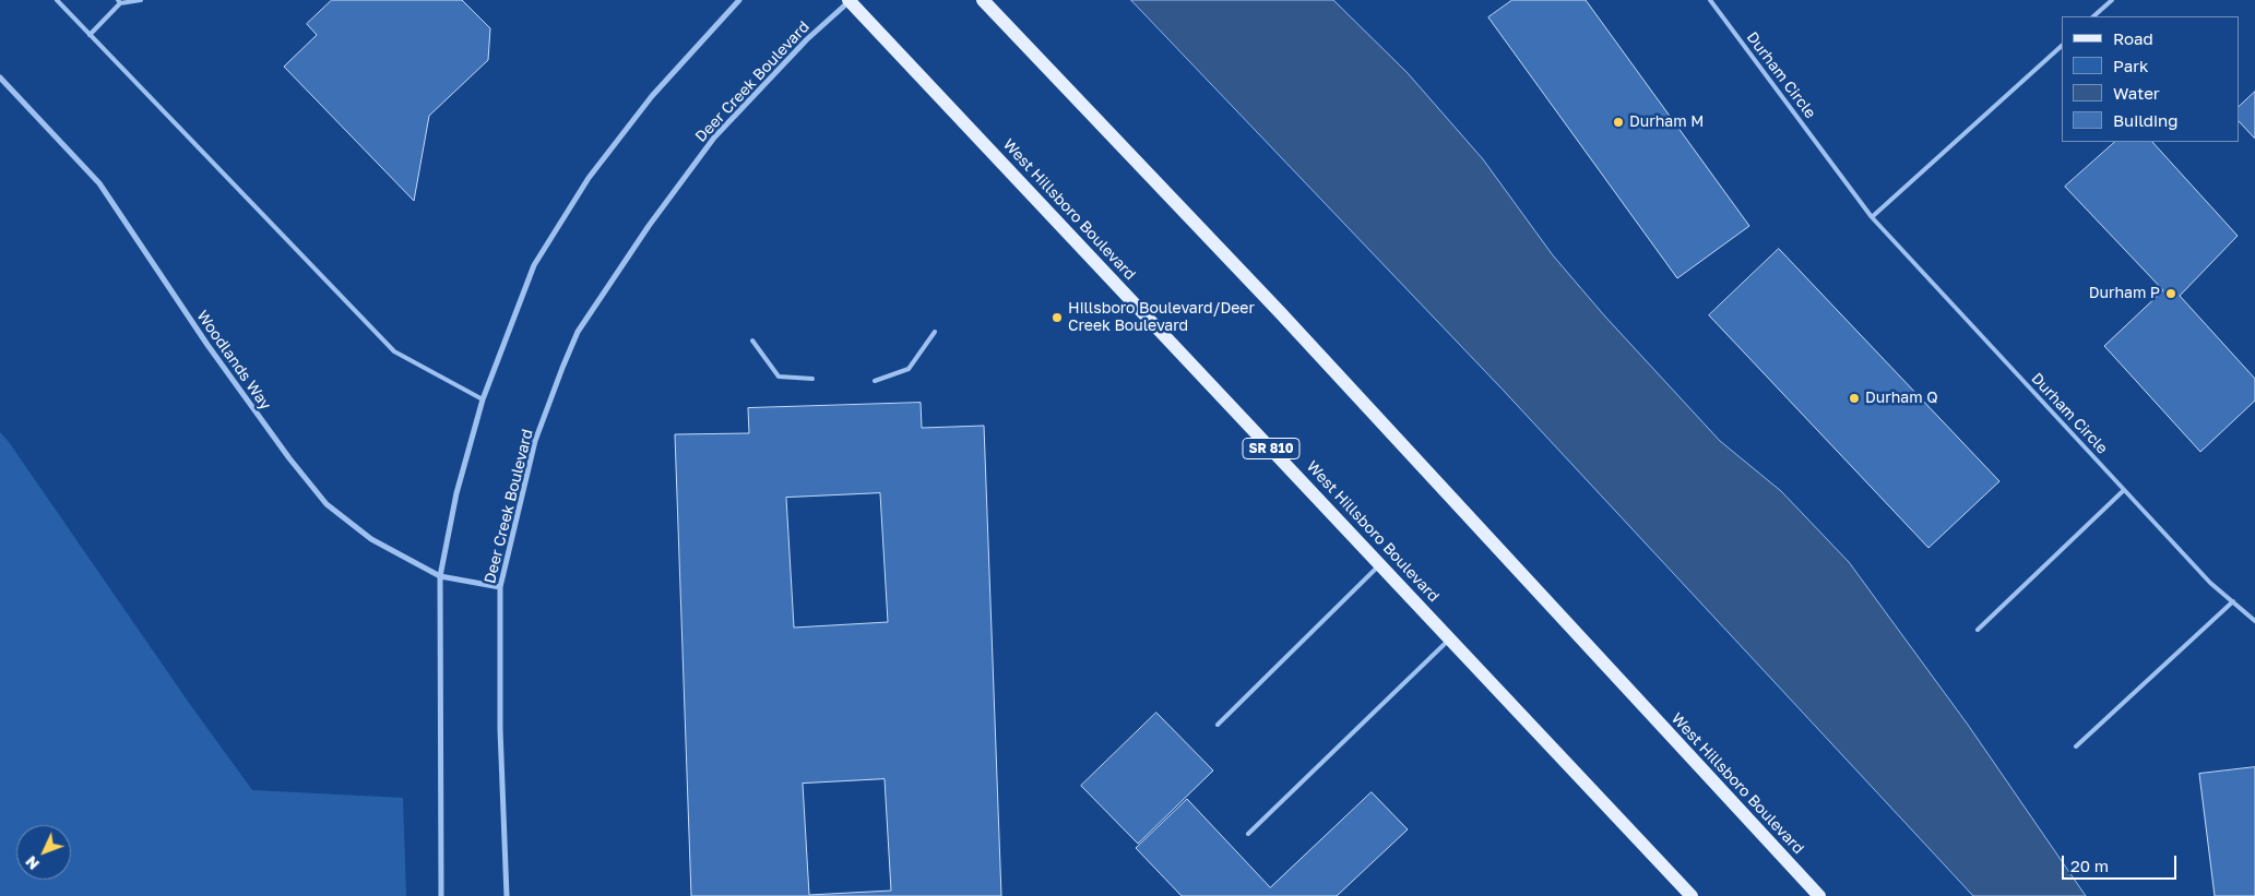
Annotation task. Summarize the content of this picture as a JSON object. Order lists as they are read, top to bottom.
{
  "streets": {
    "main road": ["West Hillsboro Boulevard", "SR 810"],
    "street": ["Deer Creek Boulevard", "Woodlands Way"],
    "lane": ["Durham Circle"]
  },
  "crossings": [
    ["Deer Creek Boulevard", "West Hillsboro Boulevard"],
    ["Deer Creek Boulevard", "Woodlands Way"]
  ],
  "places": [
    "Durham M",
    "Durham P",
    "Hillsboro Boulevard/Deer Creek Boulevard",
    "Durham Q"
  ],
  "legend": [
    "Road",
    "Park",
    "Water",
    "Building"
  ],
  "scale_bar": "20 m",
  "north": "bottom left"
}
